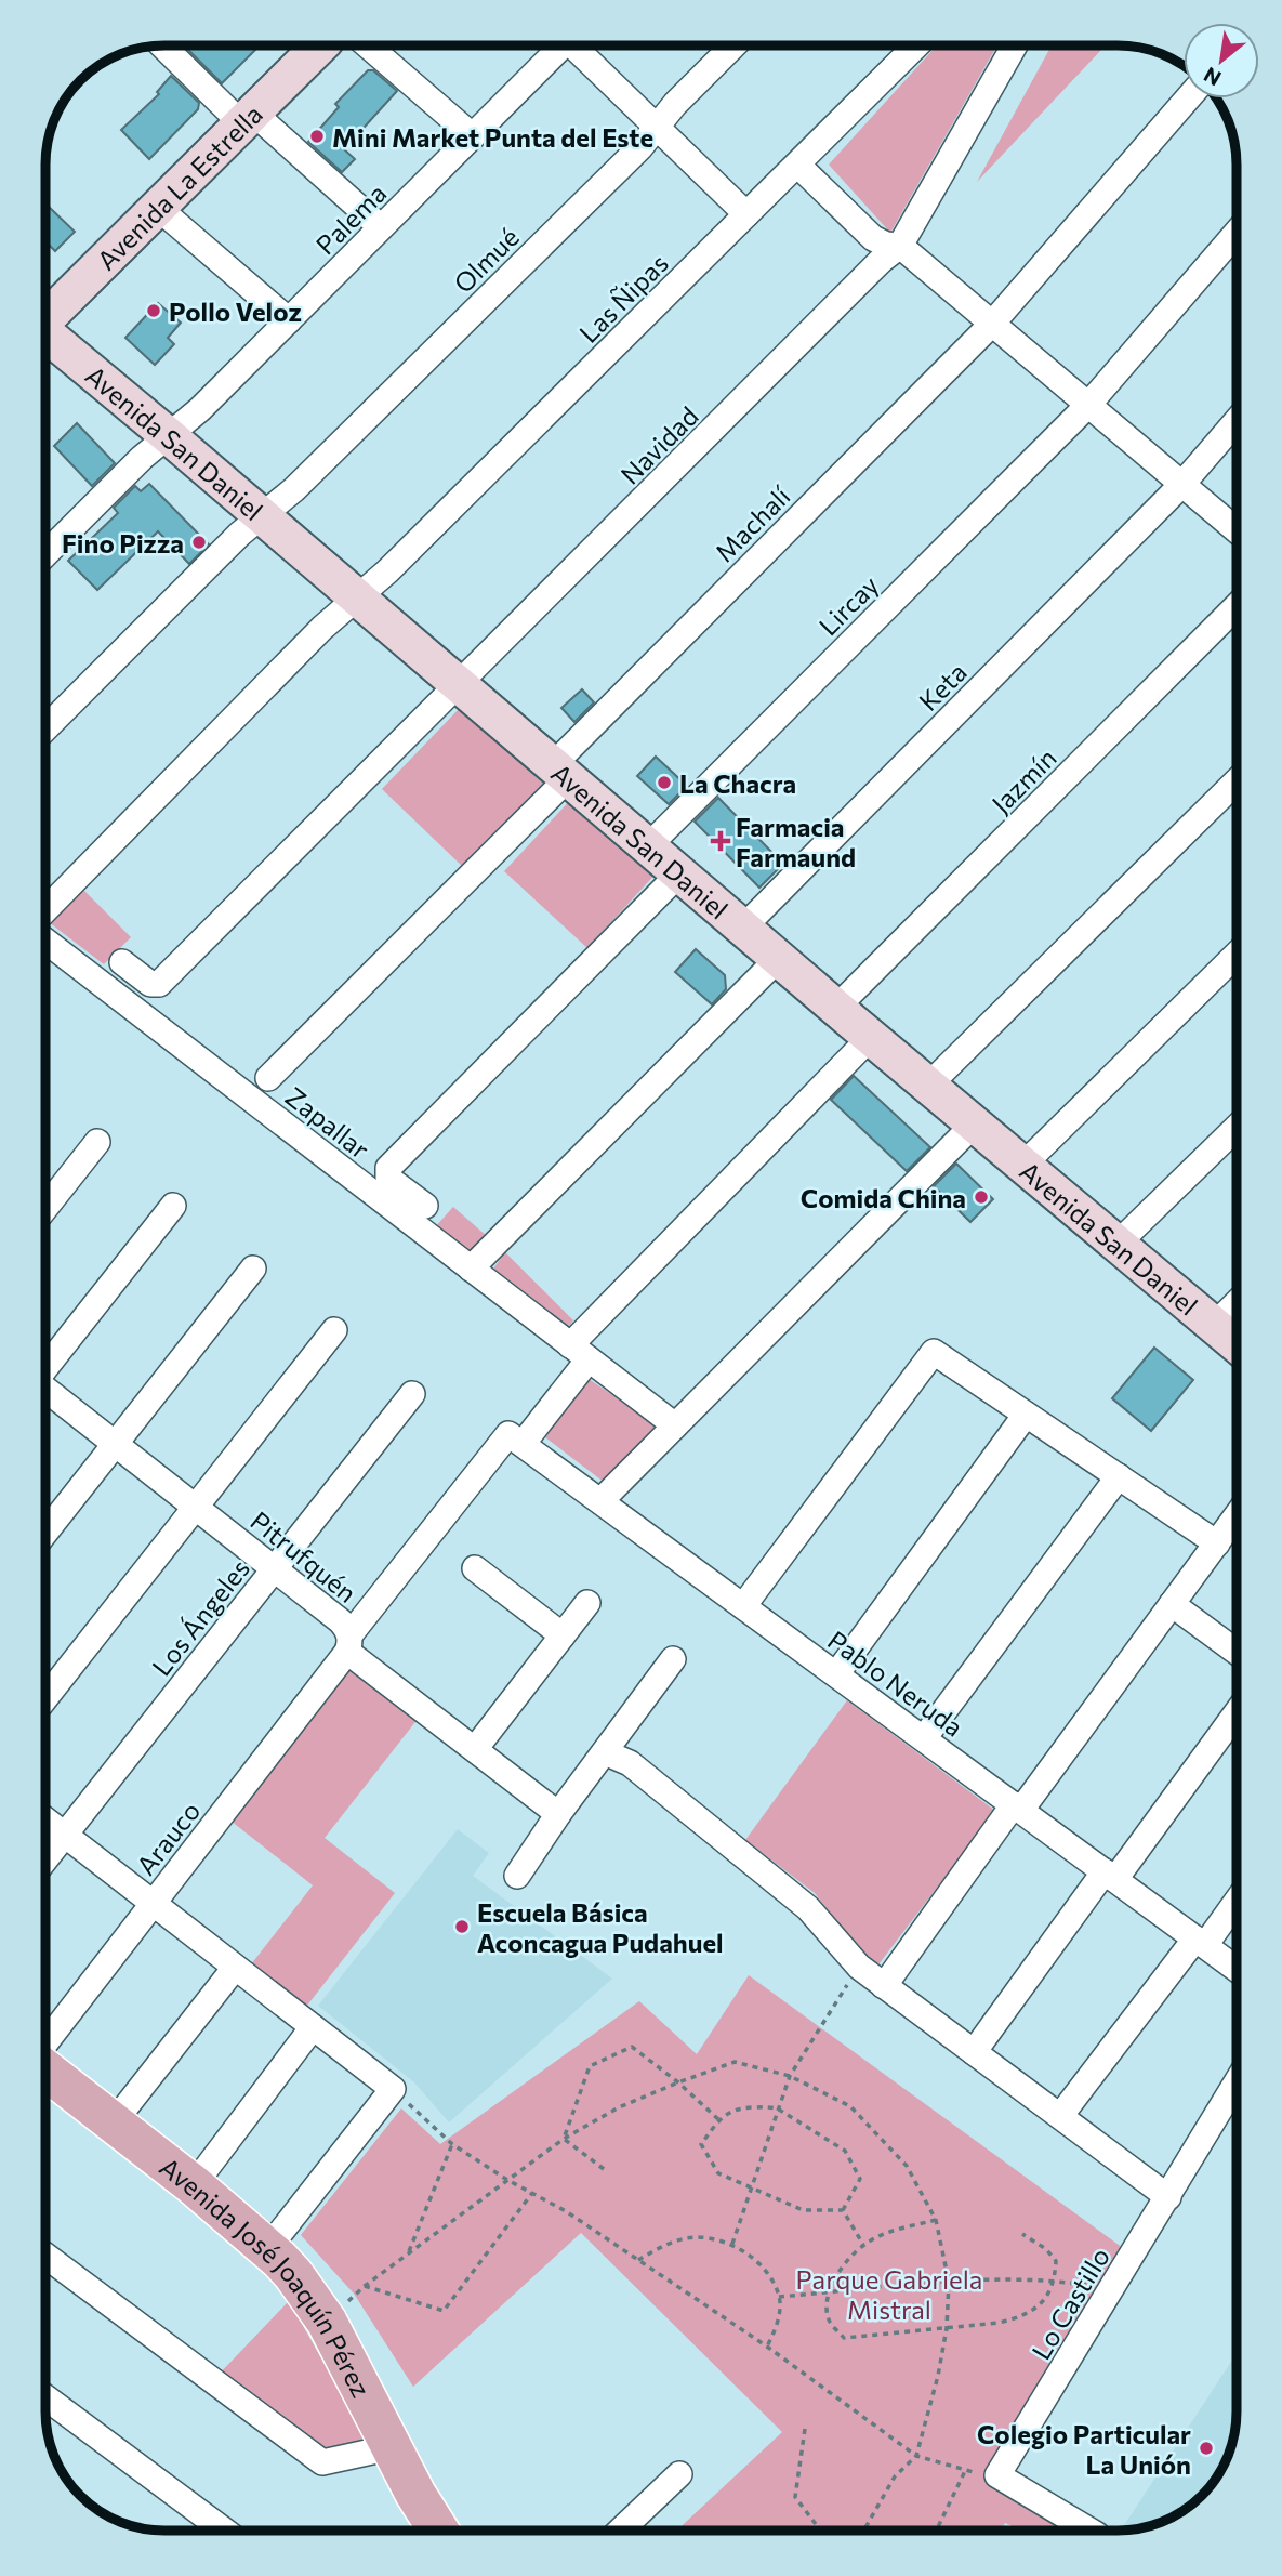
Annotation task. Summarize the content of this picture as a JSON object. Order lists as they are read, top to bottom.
{
  "streets": {
    "main road": ["Avenida José Joaquín Pérez"],
    "street": [
      "Avenida La Estrella",
      "Palema",
      "Olmué",
      "Las Ñipas",
      "Avenida San Daniel",
      "Navidad",
      "Machalí",
      "Lircay",
      "Keta",
      "Jazmín",
      "Zapallar",
      "Pitrufquén",
      "Los Ángeles",
      "Pablo Neruda",
      "Arauco",
      "Lo Castillo"
    ]
  },
  "crossings": [
    ["Palema", "Avenida San Daniel"],
    ["Olmué", "Avenida San Daniel"],
    ["Las Ñipas", "Avenida San Daniel"],
    ["Avenida San Daniel", "Navidad"],
    ["Avenida San Daniel", "Machalí"],
    ["Avenida San Daniel", "Lircay"],
    ["Avenida San Daniel", "Keta"],
    ["Avenida San Daniel", "Jazmín"],
    ["Pitrufquén", "Los Ángeles"],
    ["Pitrufquén", "Arauco"],
    ["Pablo Neruda", "Arauco"]
  ],
  "parks": ["Parque Gabriela Mistral"],
  "places": {
    "other": [
      "Mini Market Punta del Este",
      "Pollo Veloz",
      "Fino Pizza",
      "La Chacra",
      "Comida China",
      "Escuela Básica Aconcagua Pudahuel",
      "Colegio Particular La Unión"
    ],
    "health": ["Farmacia Farmaund"]
  },
  "north": "bottom left"
}
